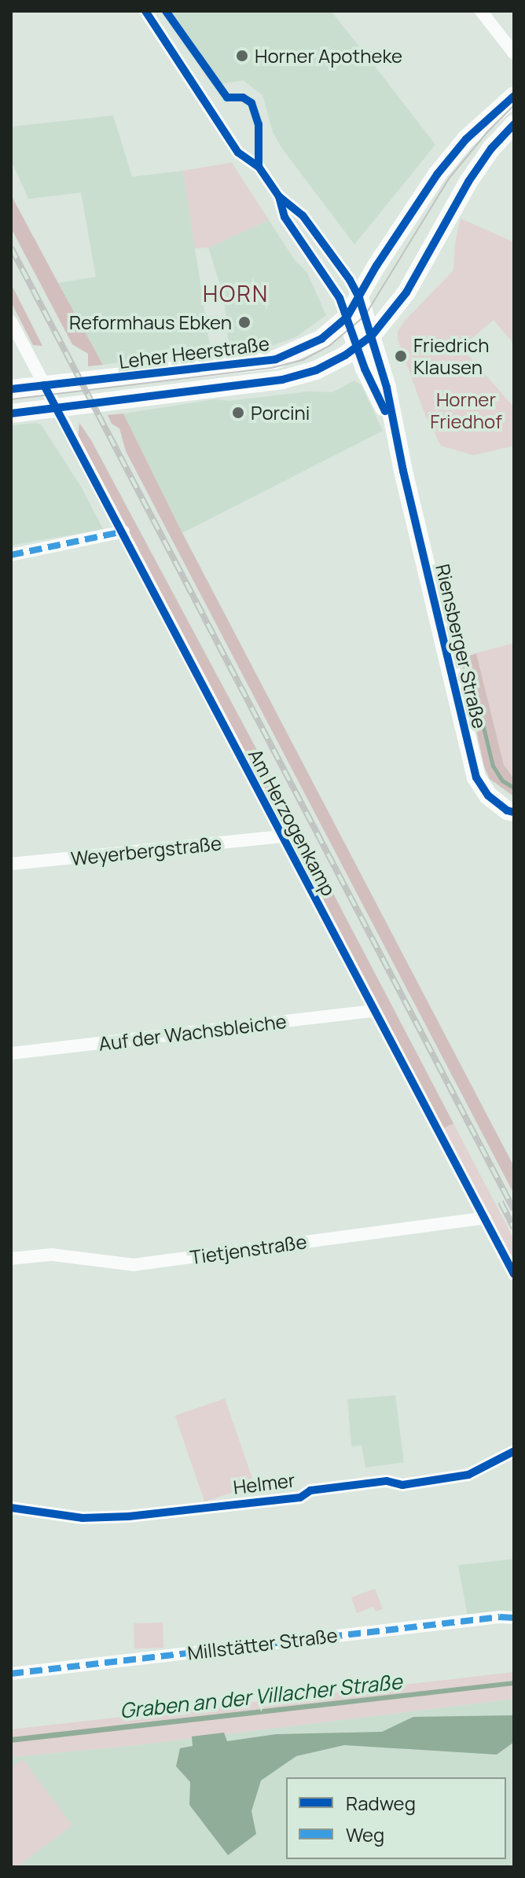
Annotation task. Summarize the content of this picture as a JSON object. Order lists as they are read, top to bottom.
{
  "streets": {
    "main road": ["Leher Heerstraße", "Riensberger Straße"],
    "street": [
      "Am Herzogenkamp",
      "Weyerbergstraße",
      "Auf der Wachsbleiche",
      "Tietjenstraße",
      "Helmer",
      "Millstätter Straße"
    ]
  },
  "crossings": [
    ["Leher Heerstraße", "Riensberger Straße"],
    ["Leher Heerstraße", "Am Herzogenkamp"],
    ["Am Herzogenkamp", "Weyerbergstraße"],
    ["Am Herzogenkamp", "Auf der Wachsbleiche"],
    ["Am Herzogenkamp", "Tietjenstraße"]
  ],
  "districts": ["HORN"],
  "water": ["Graben an der Villacher Straße"],
  "parks": ["Horner Friedhof"],
  "places": [
    "Horner Apotheke",
    "Reformhaus Ebken",
    "Friedrich Klausen",
    "Porcini"
  ],
  "legend": ["Radweg", "Weg"]
}
